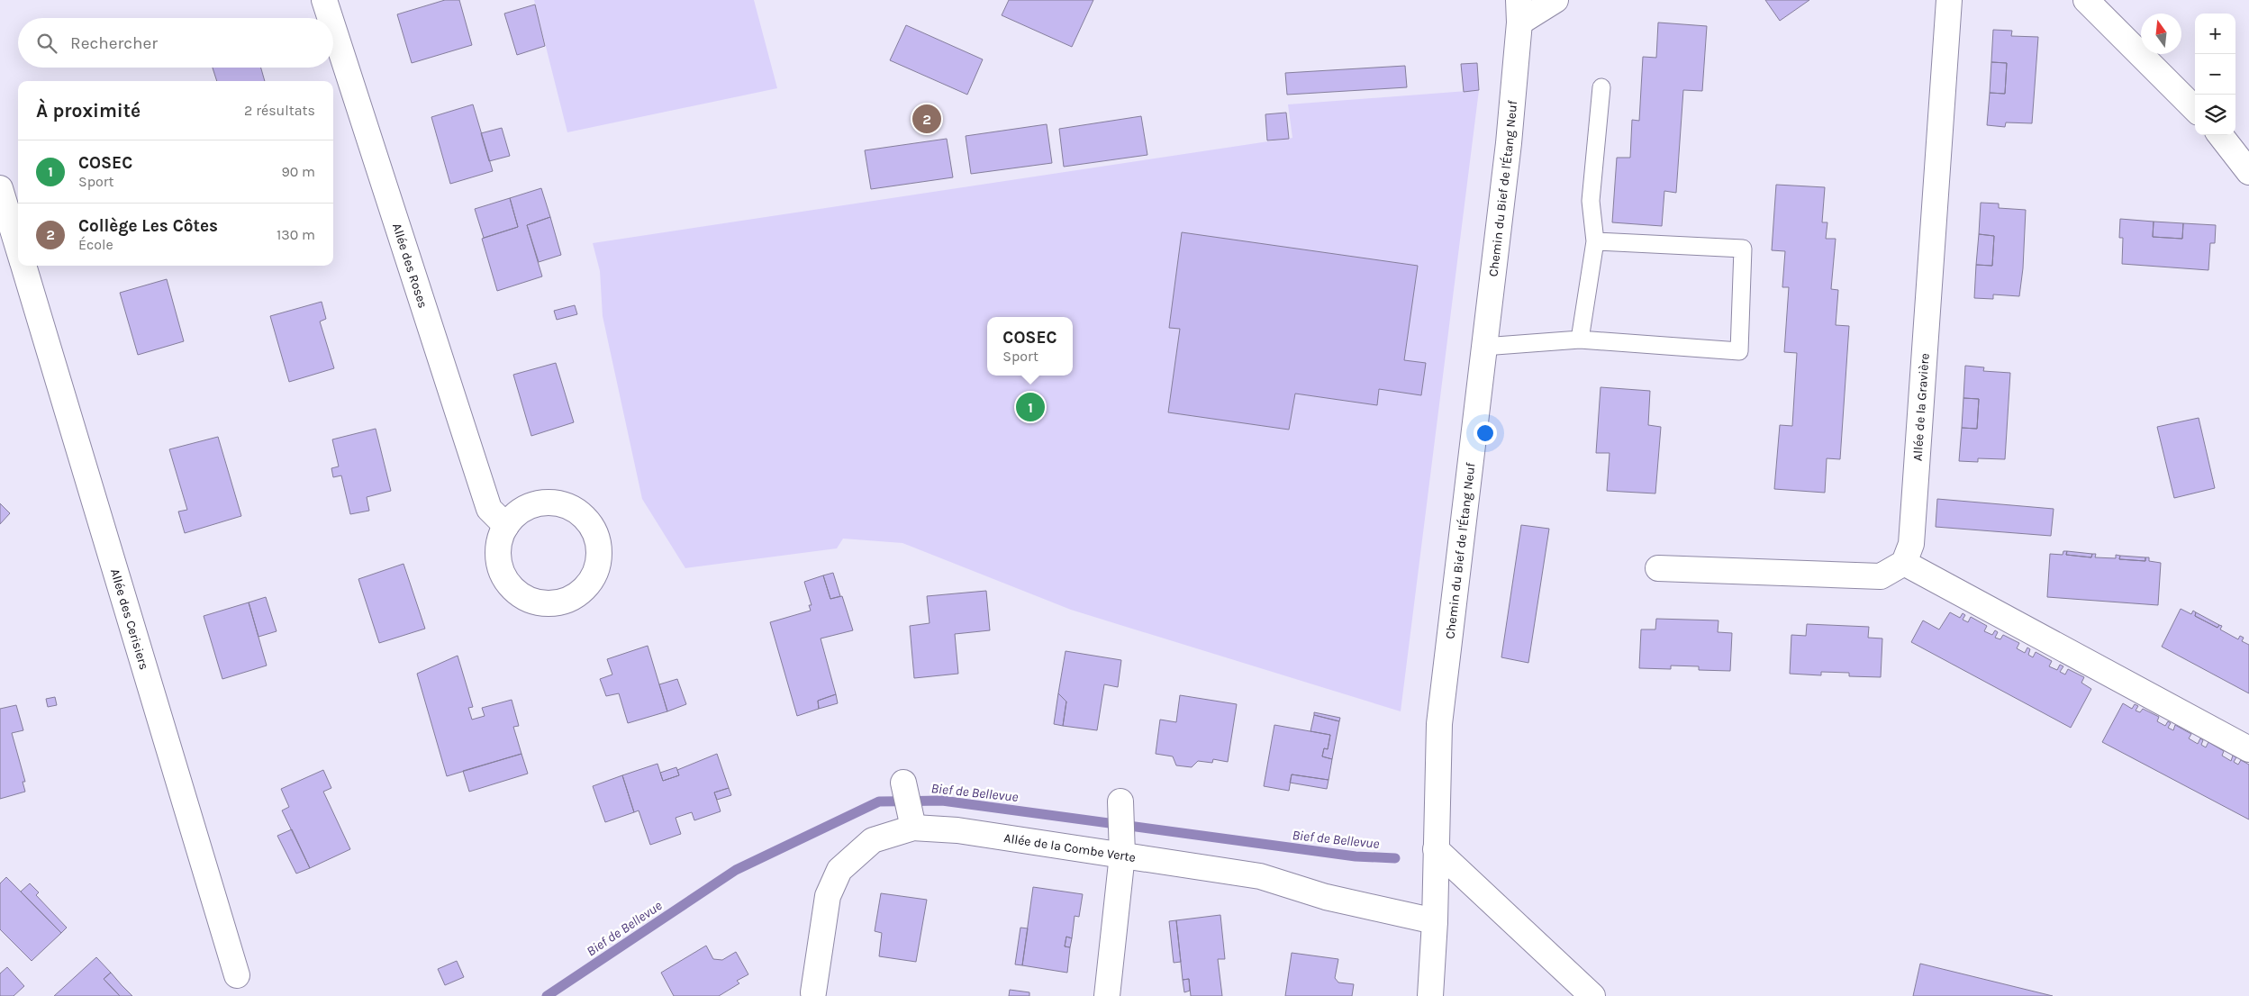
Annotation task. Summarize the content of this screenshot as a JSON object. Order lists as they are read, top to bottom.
{
  "streets": {
    "street": [
      "Chemin du Bief de l'Étang Neuf",
      "Allée des Roses",
      "Allée de la Gravière",
      "Allée des Cerisiers",
      "Allée de la Combe Verte"
    ]
  },
  "crossings": [
    ["Chemin du Bief de l'Étang Neuf", "Allée de la Combe Verte"]
  ],
  "water": ["Bief de Bellevue"],
  "north": "top",
  "page": {
    "map_buttons": ["+", "−"],
    "search": "Rechercher",
    "heading": ["À proximité", "2 résultats"],
    "pins": ["2", "1"],
    "list": [
      {
        "mark": "1",
        "name": "COSEC",
        "note": "Sport",
        "value": "90 m"
      },
      {
        "mark": "2",
        "name": "Collège Les Côtes",
        "note": "École",
        "value": "130 m"
      }
    ],
    "popup": ["COSEC", "Sport"]
  }
}
